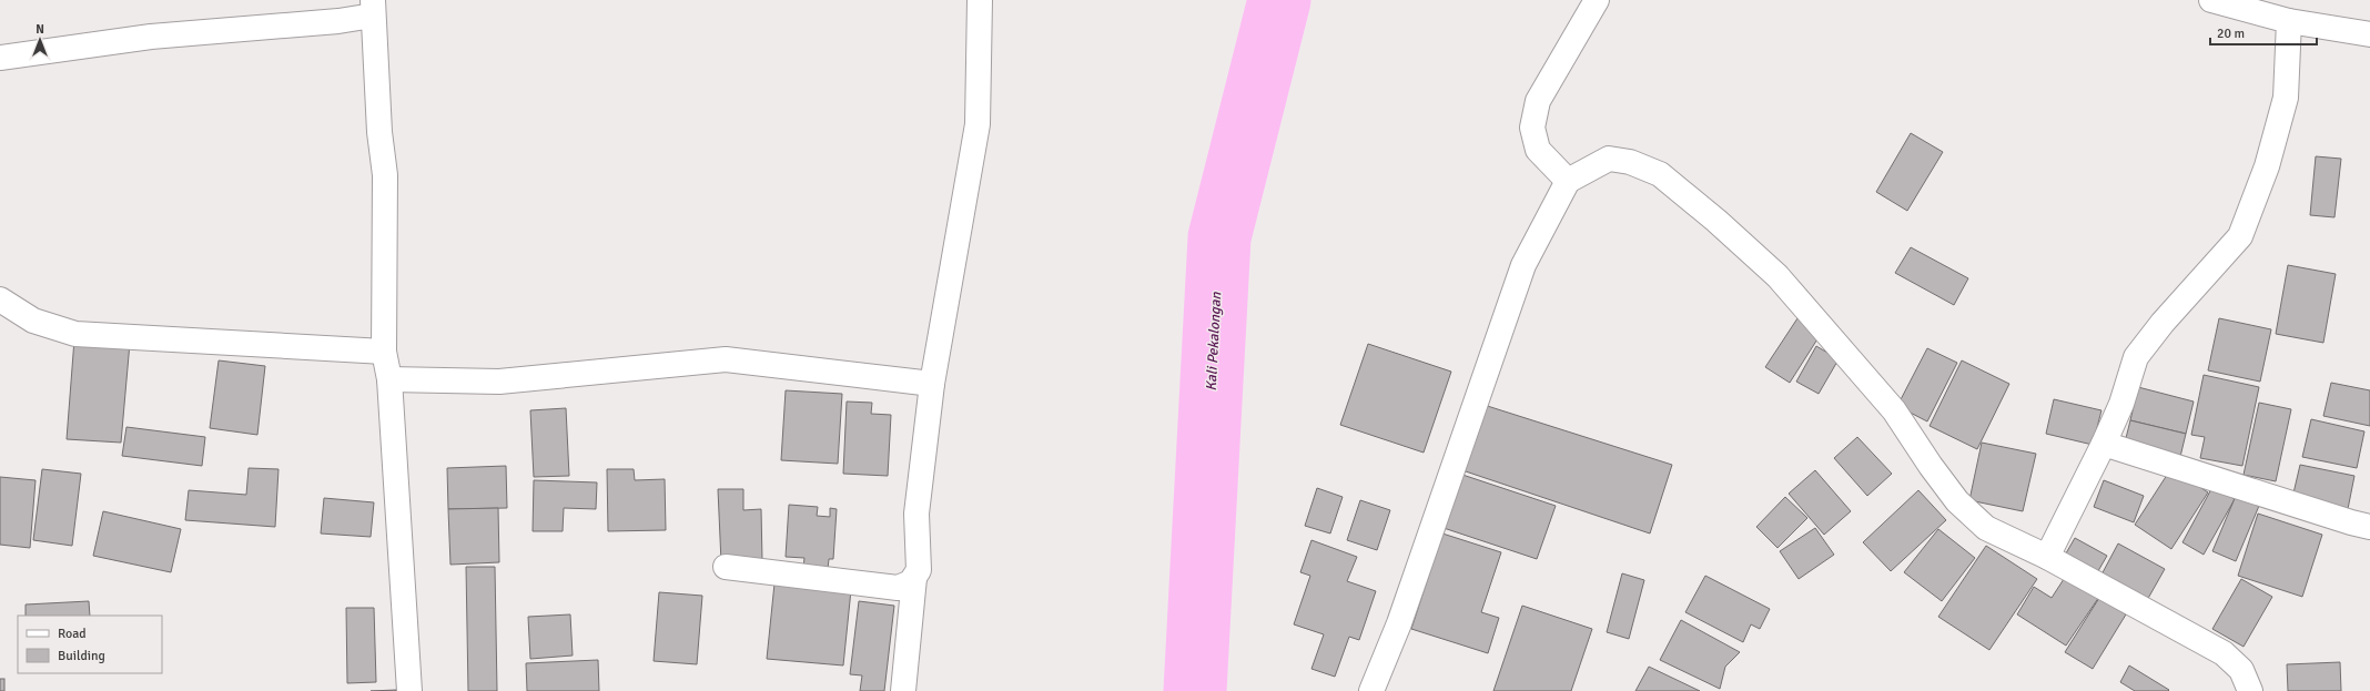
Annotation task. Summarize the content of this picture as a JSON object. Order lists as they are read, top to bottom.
{
  "water": ["Kali Pekalongan"],
  "legend": ["Road", "Building"],
  "scale_bar": "20 m",
  "north": "top"
}
